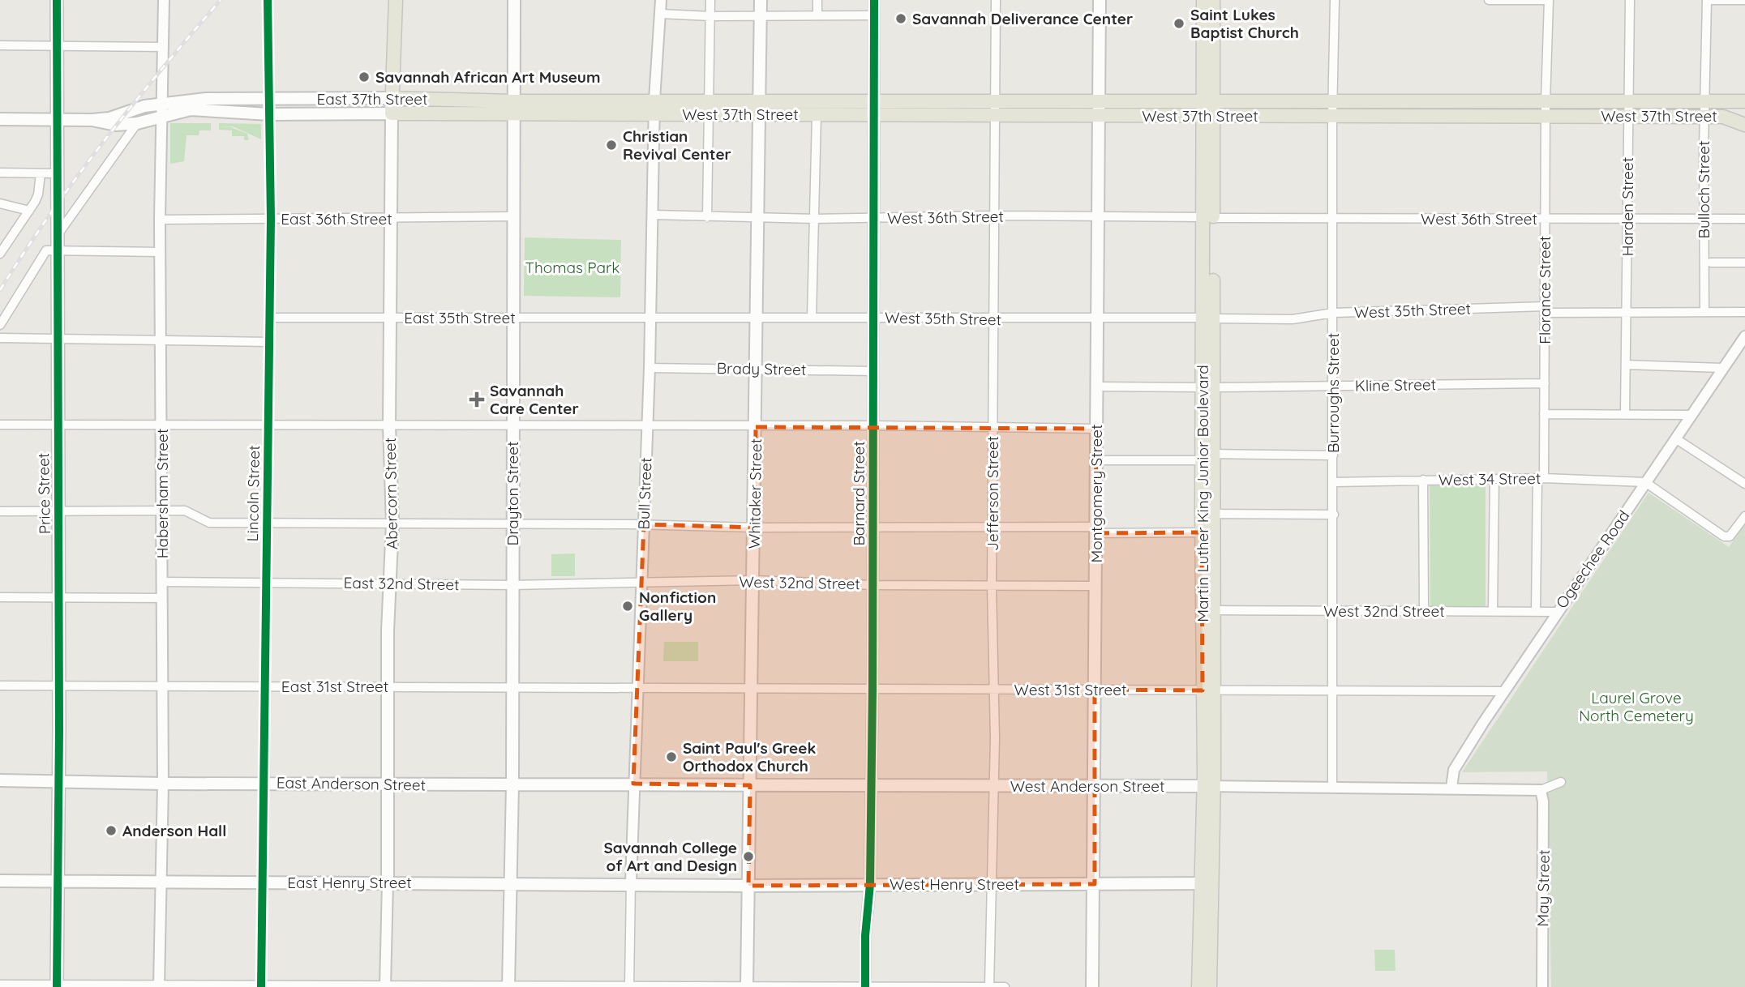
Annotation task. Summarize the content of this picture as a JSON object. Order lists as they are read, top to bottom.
{
  "streets": {
    "main road": [
      "East 37th Street",
      "West 37th Street",
      "Price Street",
      "Abercorn Street",
      "Drayton Street",
      "Whitaker Street",
      "Montgomery Street",
      "Martin Luther King Junior Boulevard",
      "East Anderson Street",
      "West Anderson Street",
      "East Henry Street",
      "West Henry Street"
    ],
    "street": [
      "Bulloch Street",
      "Harden Street",
      "West 36th Street",
      "East 36th Street",
      "Florance Street",
      "West 35th Street",
      "East 35th Street",
      "Brady Street",
      "Kline Street",
      "Burroughs Street",
      "West 34 Street",
      "Habersham Street",
      "Lincoln Street",
      "Bull Street",
      "Barnard Street",
      "Jefferson Street",
      "Ogeechee Road",
      "West 32nd Street",
      "East 32nd Street",
      "East 31st Street",
      "West 31st Street",
      "May Street"
    ]
  },
  "crossings": [
    ["East 37th Street", "West 37th Street"],
    ["East 37th Street", "Price Street"],
    ["East 37th Street", "Habersham Street"],
    ["East 37th Street", "Lincoln Street"],
    ["East 37th Street", "Abercorn Street"],
    ["East 37th Street", "Drayton Street"],
    ["East 37th Street", "Bull Street"],
    ["West 37th Street", "Bulloch Street"],
    ["West 37th Street", "Harden Street"],
    ["West 37th Street", "Florance Street"],
    ["West 37th Street", "Burroughs Street"],
    ["West 37th Street", "Bull Street"],
    ["West 37th Street", "Whitaker Street"],
    ["West 37th Street", "Barnard Street"],
    ["West 37th Street", "Jefferson Street"],
    ["West 37th Street", "Montgomery Street"],
    ["West 37th Street", "Martin Luther King Junior Boulevard"],
    ["Bulloch Street", "West 36th Street"],
    ["Bulloch Street", "West 35th Street"],
    ["Harden Street", "West 36th Street"],
    ["Harden Street", "West 35th Street"],
    ["West 36th Street", "Florance Street"],
    ["West 36th Street", "Burroughs Street"],
    ["West 36th Street", "Bull Street"],
    ["West 36th Street", "Whitaker Street"],
    ["West 36th Street", "Barnard Street"],
    ["West 36th Street", "Jefferson Street"],
    ["West 36th Street", "Montgomery Street"],
    ["West 36th Street", "Martin Luther King Junior Boulevard"],
    ["East 36th Street", "Habersham Street"],
    ["East 36th Street", "Lincoln Street"],
    ["East 36th Street", "Abercorn Street"],
    ["East 36th Street", "Drayton Street"],
    ["Florance Street", "West 35th Street"],
    ["Florance Street", "Kline Street"],
    ["Florance Street", "West 34 Street"],
    ["Florance Street", "West 32nd Street"],
    ["West 35th Street", "East 35th Street"],
    ["West 35th Street", "Burroughs Street"],
    ["West 35th Street", "Bull Street"],
    ["West 35th Street", "Whitaker Street"],
    ["West 35th Street", "Barnard Street"],
    ["West 35th Street", "Jefferson Street"],
    ["West 35th Street", "Montgomery Street"],
    ["West 35th Street", "Martin Luther King Junior Boulevard"],
    ["East 35th Street", "Lincoln Street"],
    ["East 35th Street", "Abercorn Street"],
    ["East 35th Street", "Drayton Street"],
    ["East 35th Street", "Bull Street"],
    ["Brady Street", "Bull Street"],
    ["Brady Street", "Whitaker Street"],
    ["Brady Street", "Barnard Street"],
    ["Kline Street", "Burroughs Street"],
    ["Kline Street", "Montgomery Street"],
    ["Kline Street", "Martin Luther King Junior Boulevard"],
    ["Burroughs Street", "West 34 Street"],
    ["Burroughs Street", "West 32nd Street"],
    ["Burroughs Street", "West 31st Street"],
    ["Burroughs Street", "West Anderson Street"],
    ["West 34 Street", "Ogeechee Road"],
    ["Price Street", "East 31st Street"],
    ["Price Street", "East Anderson Street"],
    ["Price Street", "East Henry Street"],
    ["Habersham Street", "East 32nd Street"],
    ["Habersham Street", "East 31st Street"],
    ["Habersham Street", "East Anderson Street"],
    ["Habersham Street", "East Henry Street"],
    ["Lincoln Street", "East 32nd Street"],
    ["Lincoln Street", "East 31st Street"],
    ["Lincoln Street", "East Anderson Street"],
    ["Lincoln Street", "East Henry Street"],
    ["Abercorn Street", "East 32nd Street"],
    ["Abercorn Street", "East 31st Street"],
    ["Abercorn Street", "East Anderson Street"],
    ["Abercorn Street", "East Henry Street"],
    ["Drayton Street", "East 32nd Street"],
    ["Drayton Street", "East 31st Street"],
    ["Drayton Street", "East Anderson Street"],
    ["Drayton Street", "East Henry Street"],
    ["Bull Street", "West 32nd Street"],
    ["Bull Street", "East 32nd Street"],
    ["Bull Street", "East 31st Street"],
    ["Bull Street", "West 31st Street"],
    ["Bull Street", "East Anderson Street"],
    ["Bull Street", "West Anderson Street"],
    ["Bull Street", "East Henry Street"],
    ["Bull Street", "West Henry Street"],
    ["Whitaker Street", "West 32nd Street"],
    ["Whitaker Street", "West 31st Street"],
    ["Whitaker Street", "West Anderson Street"],
    ["Whitaker Street", "West Henry Street"],
    ["Barnard Street", "West 32nd Street"],
    ["Barnard Street", "West 31st Street"],
    ["Barnard Street", "West Anderson Street"],
    ["Barnard Street", "West Henry Street"],
    ["Jefferson Street", "West 32nd Street"],
    ["Jefferson Street", "West 31st Street"],
    ["Jefferson Street", "West Anderson Street"],
    ["Jefferson Street", "West Henry Street"],
    ["Montgomery Street", "West 32nd Street"],
    ["Montgomery Street", "West 31st Street"],
    ["Montgomery Street", "West Anderson Street"],
    ["Montgomery Street", "West Henry Street"],
    ["Martin Luther King Junior Boulevard", "West 32nd Street"],
    ["Martin Luther King Junior Boulevard", "West 31st Street"],
    ["Martin Luther King Junior Boulevard", "West Anderson Street"],
    ["Martin Luther King Junior Boulevard", "West Henry Street"],
    ["Ogeechee Road", "West 32nd Street"],
    ["Ogeechee Road", "West 31st Street"],
    ["Ogeechee Road", "West Anderson Street"],
    ["West 32nd Street", "East 32nd Street"],
    ["East 31st Street", "West 31st Street"],
    ["East Anderson Street", "West Anderson Street"],
    ["West Anderson Street", "May Street"],
    ["East Henry Street", "West Henry Street"]
  ],
  "parks": ["Thomas Park", "Laurel Grove North Cemetery"],
  "places": {
    "other": [
      "Savannah Deliverance Center",
      "Saint Lukes Baptist Church",
      "Savannah African Art Museum",
      "Christian Revival Center",
      "Nonfiction Gallery",
      "Saint Paul's Greek Orthodox Church",
      "Anderson Hall",
      "Savannah College of Art and Design"
    ],
    "health": ["Savannah Care Center"]
  }
}
